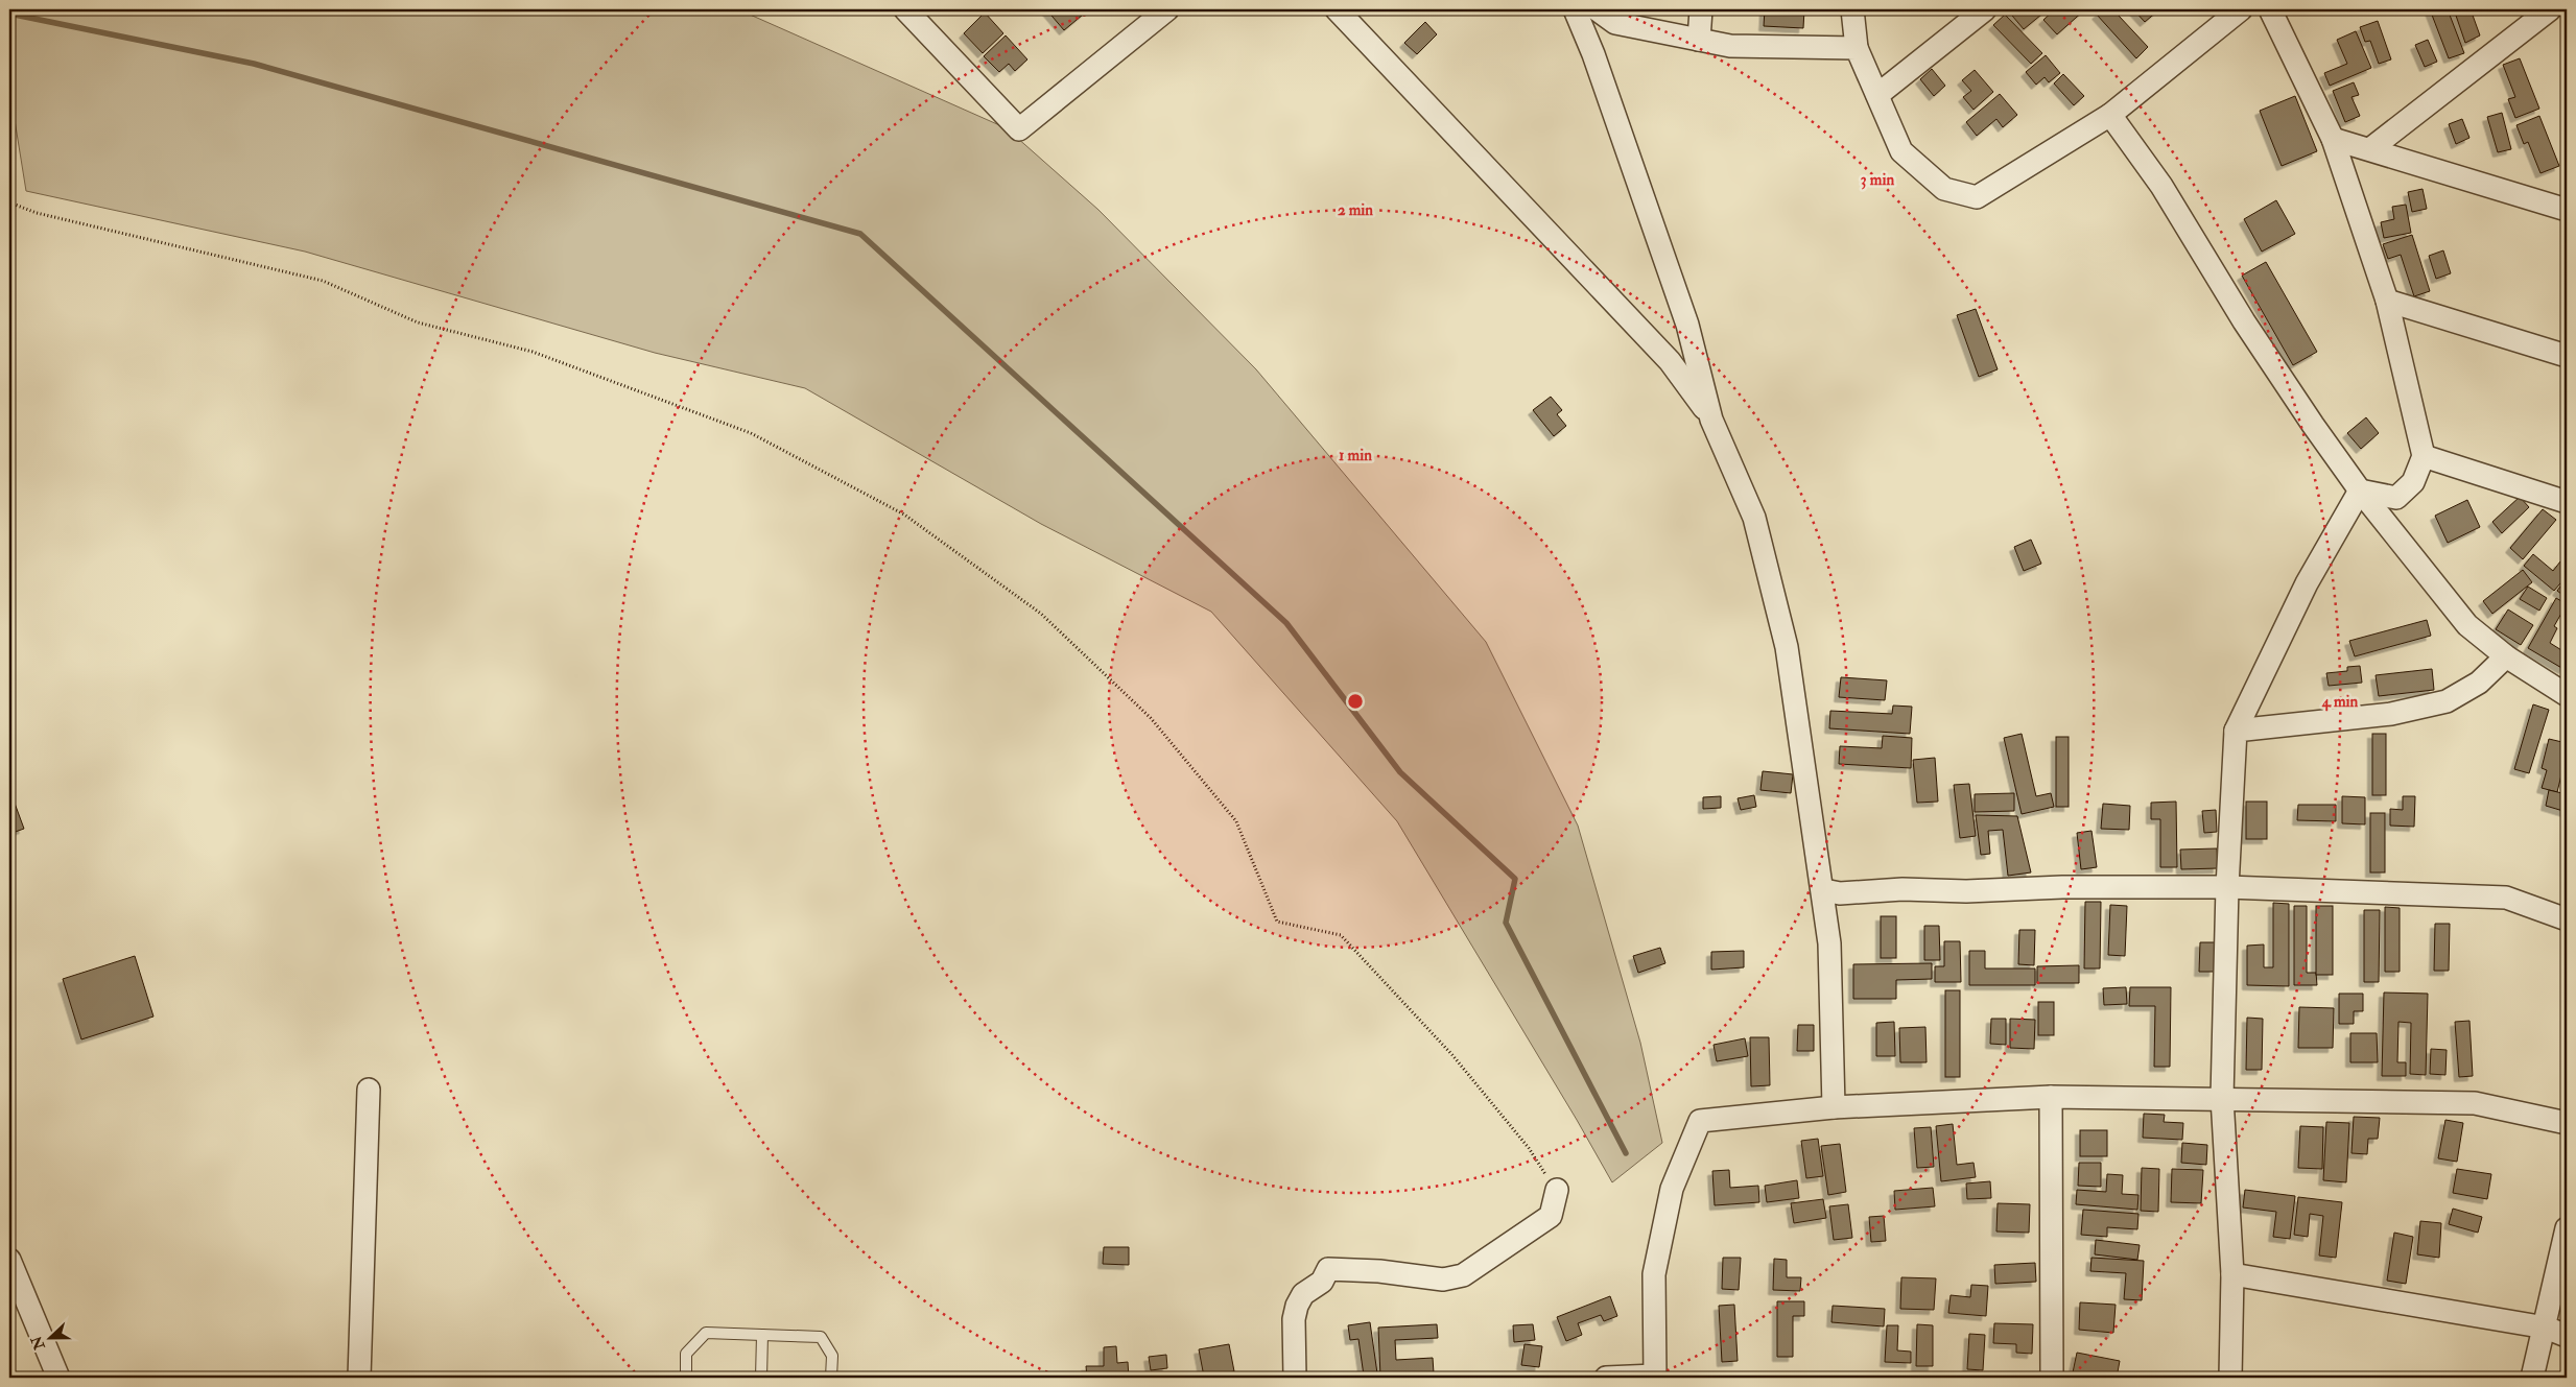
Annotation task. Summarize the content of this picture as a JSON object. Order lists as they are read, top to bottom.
{
  "north": "left",
  "rings": [
    "3 min",
    "2 min",
    "1 min",
    "4 min"
  ]
}
